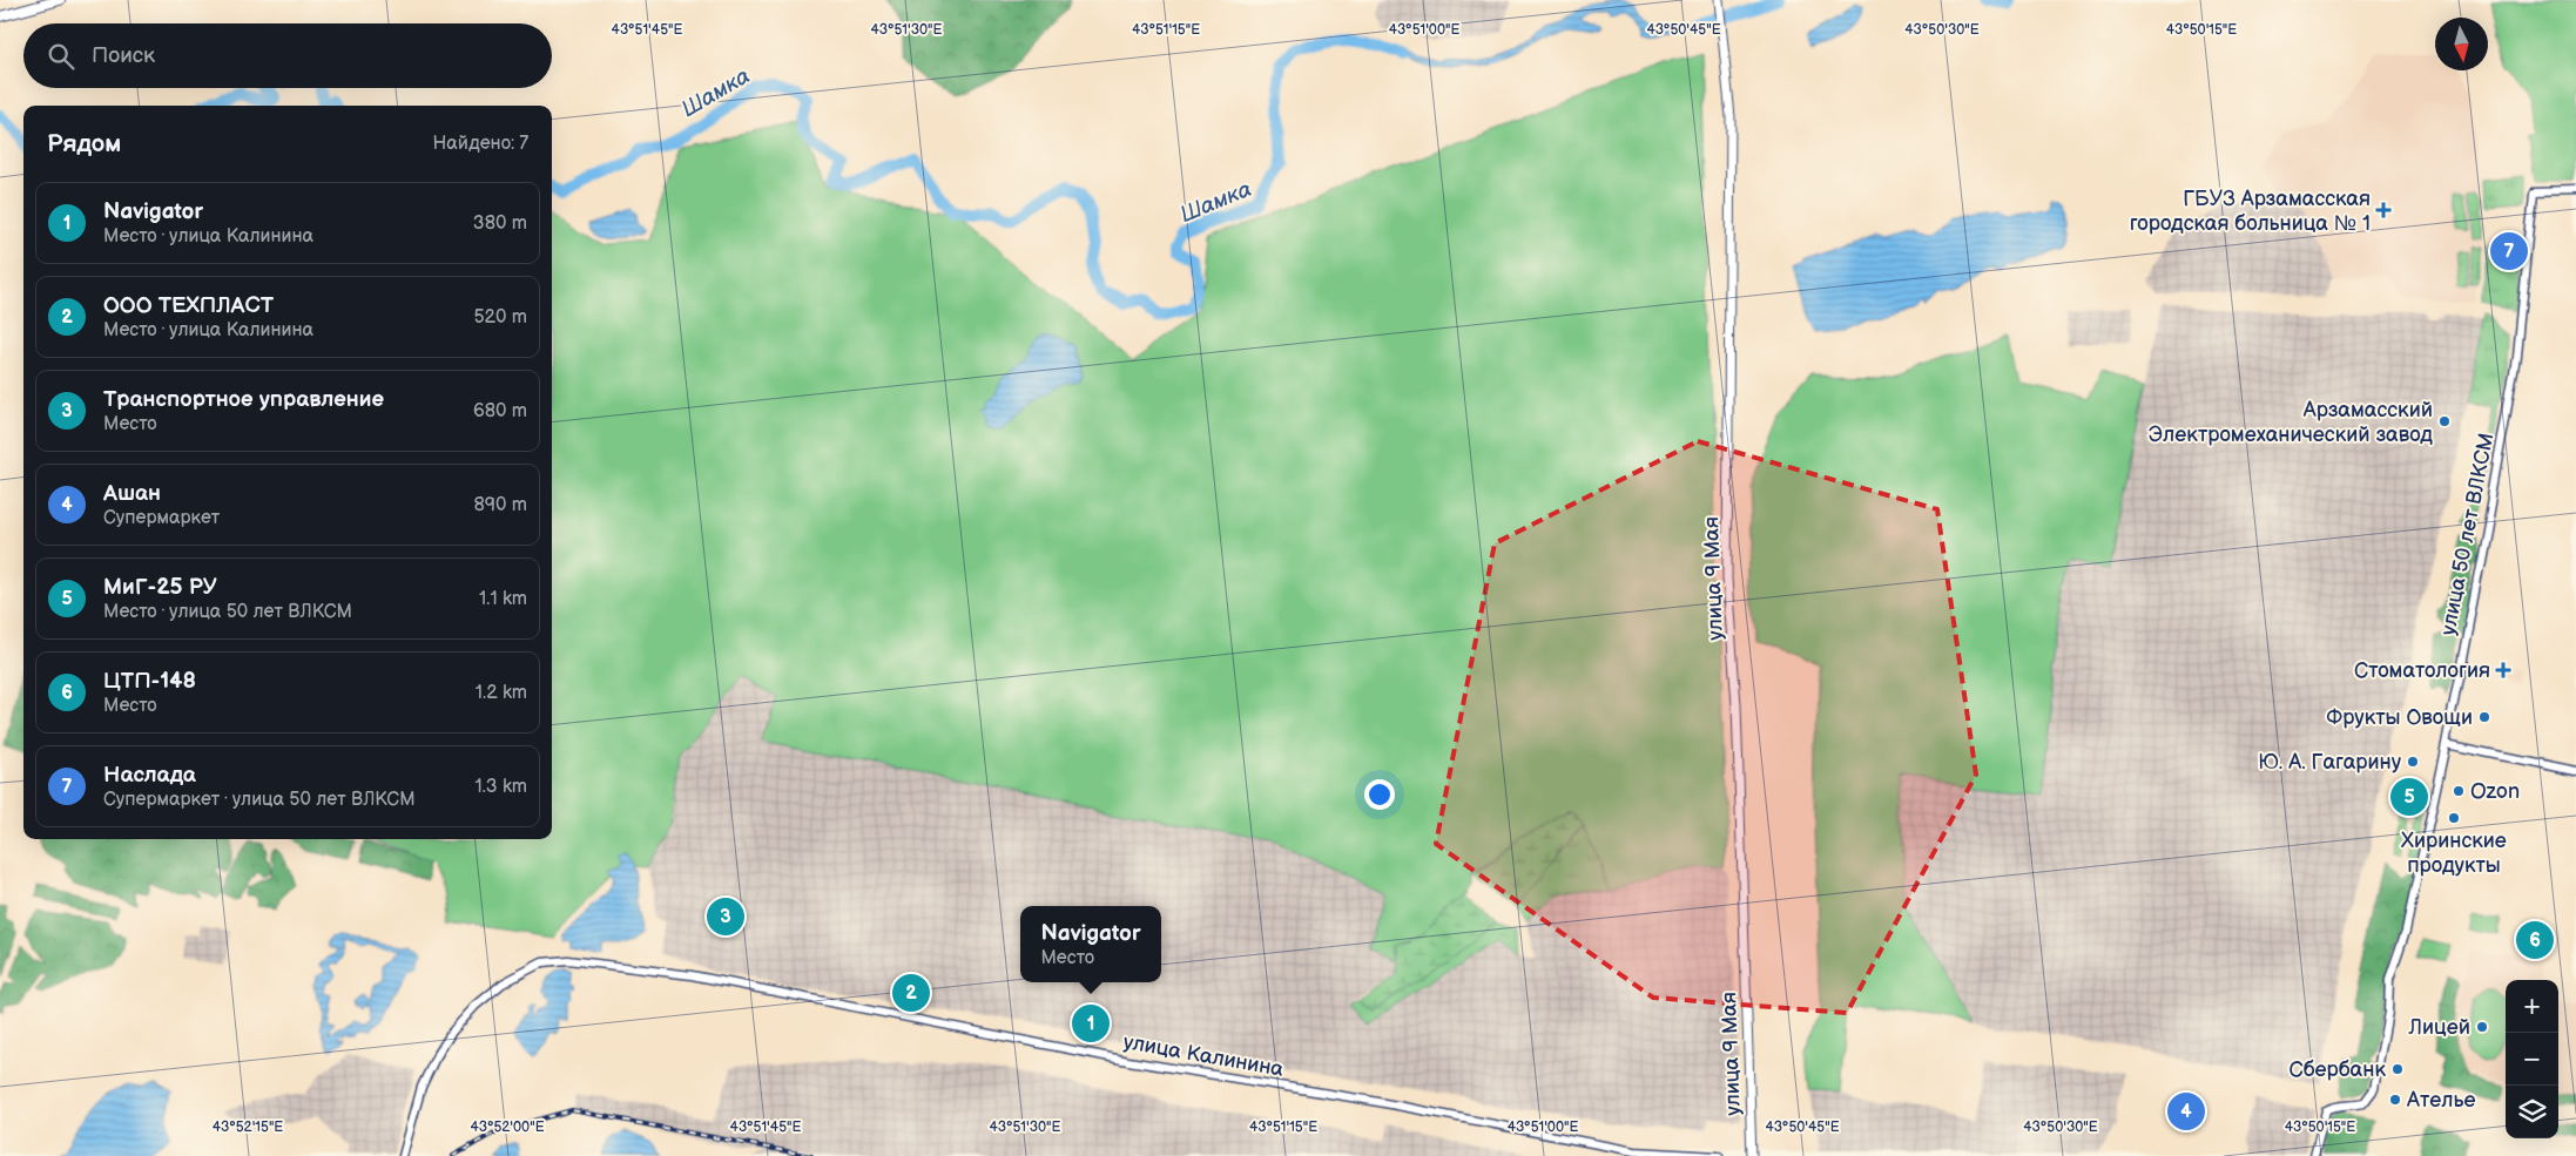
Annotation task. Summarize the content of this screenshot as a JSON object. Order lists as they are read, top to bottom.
{
  "streets": {
    "main road": ["улица 9 Мая"],
    "street": ["улица 50 лет ВЛКСМ", "улица Калинина"]
  },
  "water": ["Шамка"],
  "places": {
    "health": ["ГБУЗ Арзамасская городская больница № 1", "Стоматология"],
    "other": [
      "Арзамасский Электромеханический завод",
      "Фрукты Овощи",
      "Ю. А. Гагарину",
      "Ozon",
      "Хиринские продукты",
      "Лицей",
      "Сбербанк",
      "Ателье"
    ]
  },
  "north": "bottom",
  "page": {
    "search": "Поиск",
    "heading": ["Рядом", "Найдено: 7"],
    "list": [
      {
        "mark": "1",
        "name": "Navigator",
        "note": "Место · улица Калинина",
        "value": "380 m"
      },
      {
        "mark": "2",
        "name": "ООО ТЕХПЛАСТ",
        "note": "Место · улица Калинина",
        "value": "520 m"
      },
      {
        "mark": "3",
        "name": "Транспортное управление",
        "note": "Место",
        "value": "680 m"
      },
      {
        "mark": "4",
        "name": "Ашан",
        "note": "Супермаркет",
        "value": "890 m"
      },
      {
        "mark": "5",
        "name": "МиГ-25 РУ",
        "note": "Место · улица 50 лет ВЛКСМ",
        "value": "1.1 km"
      },
      {
        "mark": "6",
        "name": "ЦТП-148",
        "note": "Место",
        "value": "1.2 km"
      },
      {
        "mark": "7",
        "name": "Наслада",
        "note": "Супермаркет · улица 50 лет ВЛКСМ",
        "value": "1.3 km"
      }
    ],
    "pins": [
      "7",
      "5",
      "3",
      "6",
      "2",
      "1",
      "4"
    ],
    "popup": ["Navigator", "Место"],
    "map_buttons": ["+", "−"]
  },
  "coordinates": [
    "43°51'45\"E",
    "43°51'30\"E",
    "43°51'15\"E",
    "43°51'00\"E",
    "43°50'45\"E",
    "43°50'30\"E",
    "43°50'15\"E",
    "43°52'15\"E",
    "43°52'00\"E"
  ]
}
